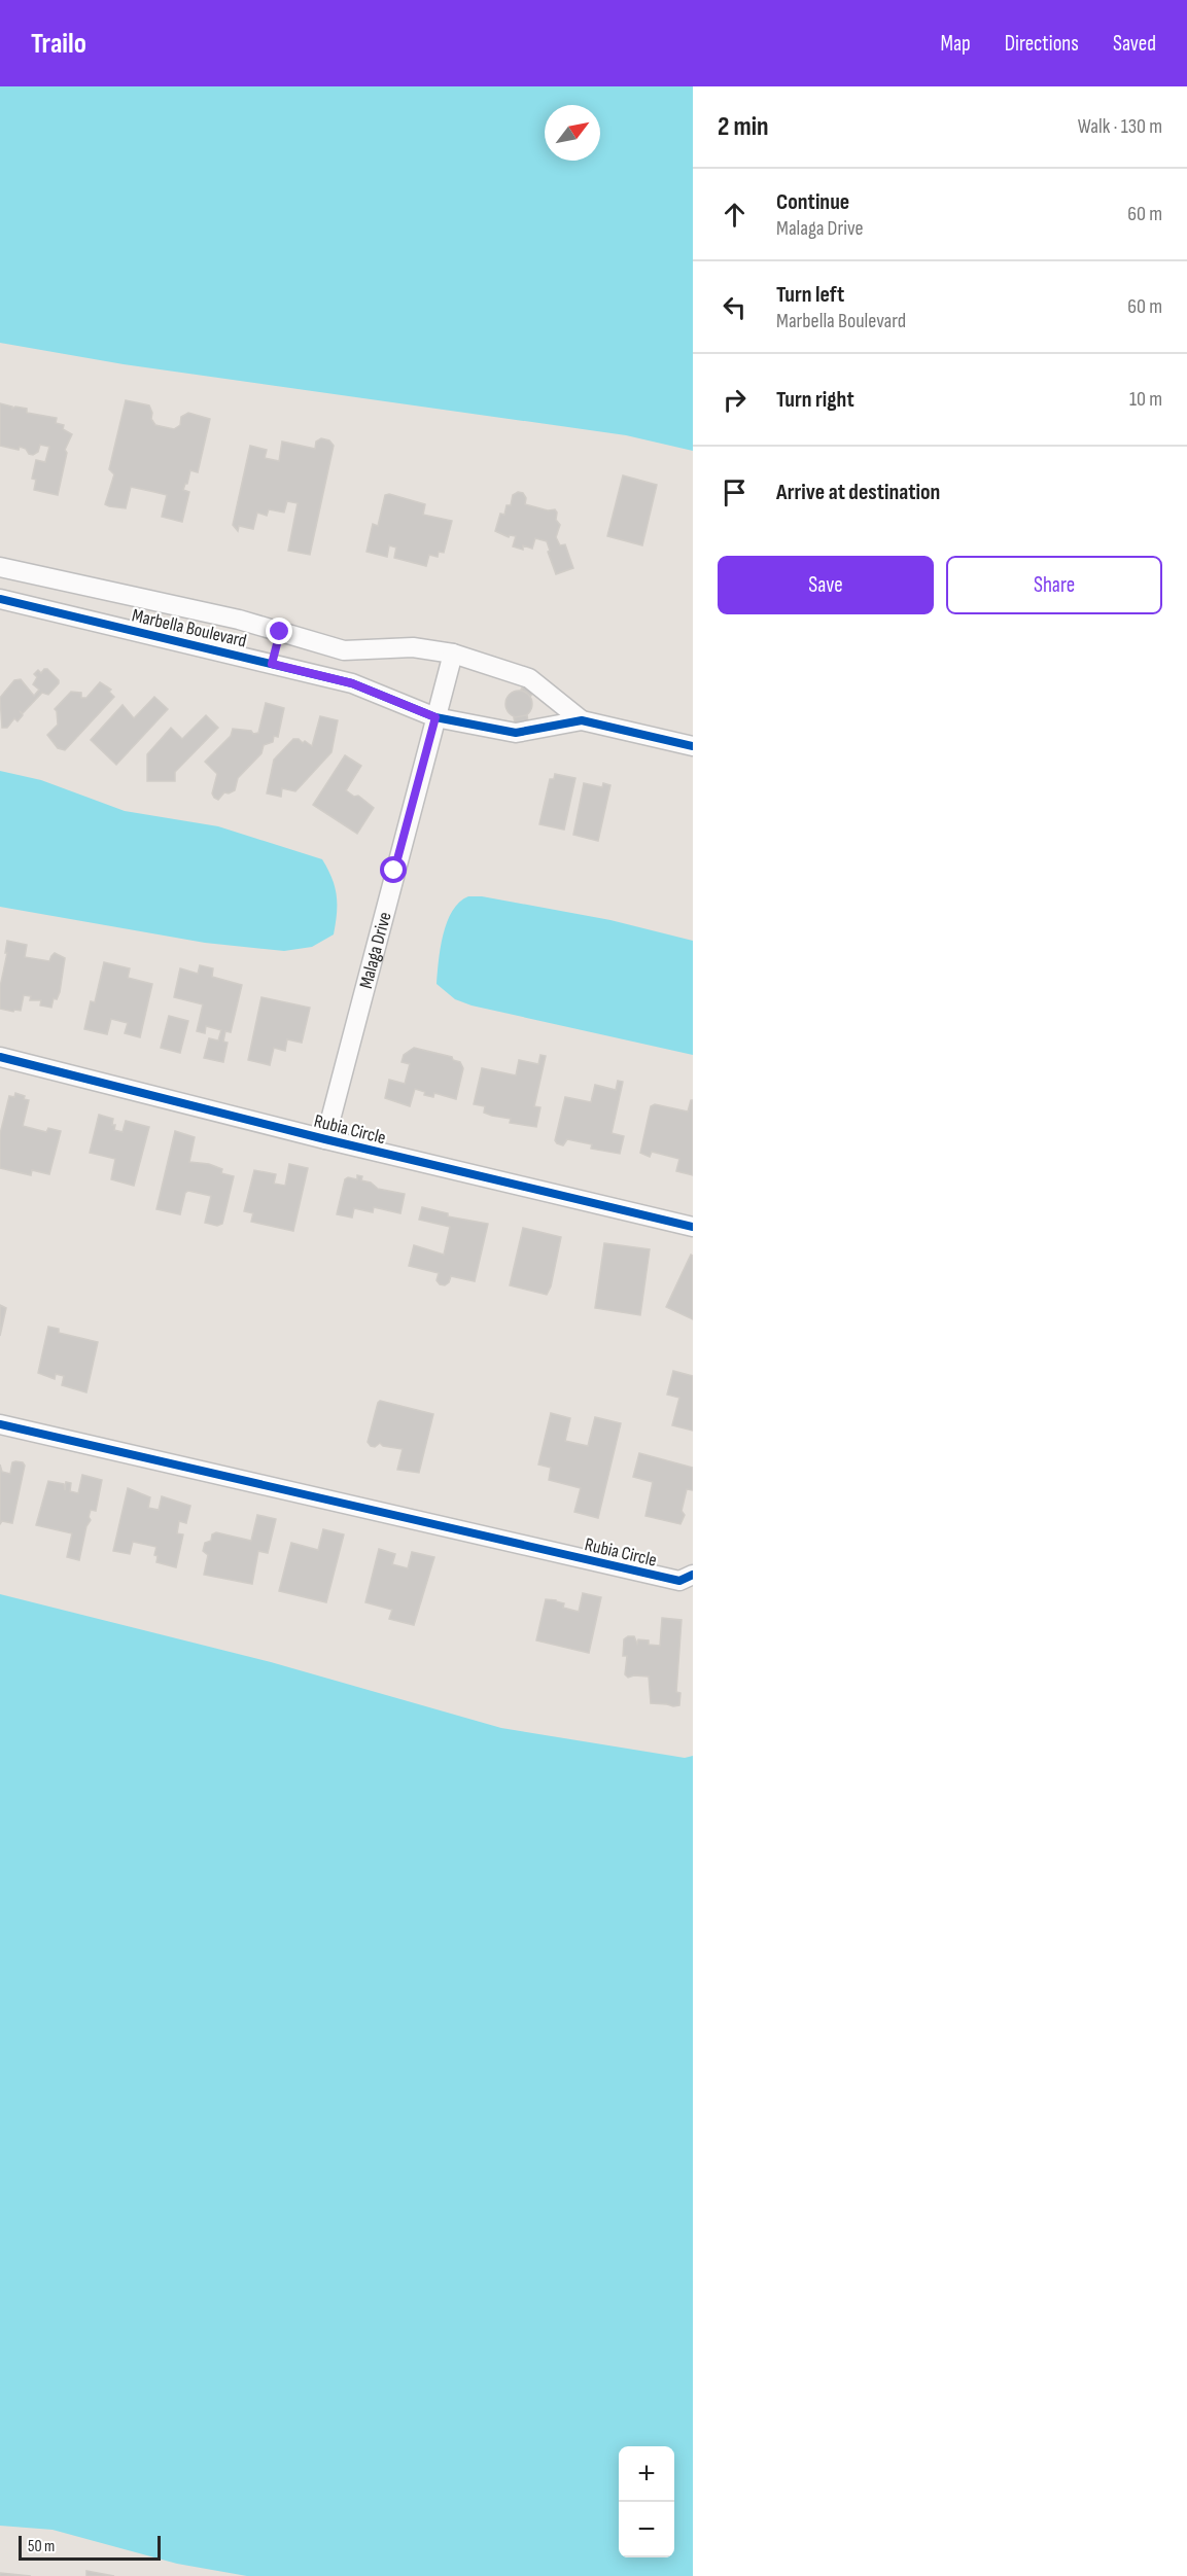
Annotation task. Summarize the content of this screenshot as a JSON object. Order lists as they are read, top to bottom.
{
  "streets": {
    "street": ["Marbella Boulevard", "Malaga Drive", "Rubia Circle"]
  },
  "crossings": [
    ["Marbella Boulevard", "Malaga Drive"],
    ["Malaga Drive", "Rubia Circle"]
  ],
  "scale_bar": "50 m",
  "north": "top right",
  "page": {
    "header": "Trailo",
    "nav": ["Map", "Directions", "Saved"],
    "heading": ["2 min", "Walk · 130 m"],
    "list": [
      ["Continue", "Malaga Drive", "60 m"],
      ["Turn left", "Marbella Boulevard", "60 m"],
      ["Turn right", "10 m"],
      "Arrive at destination"
    ],
    "buttons": ["Save", "Share"],
    "map_buttons": ["+", "−"],
    "scale": "50 m"
  }
}
